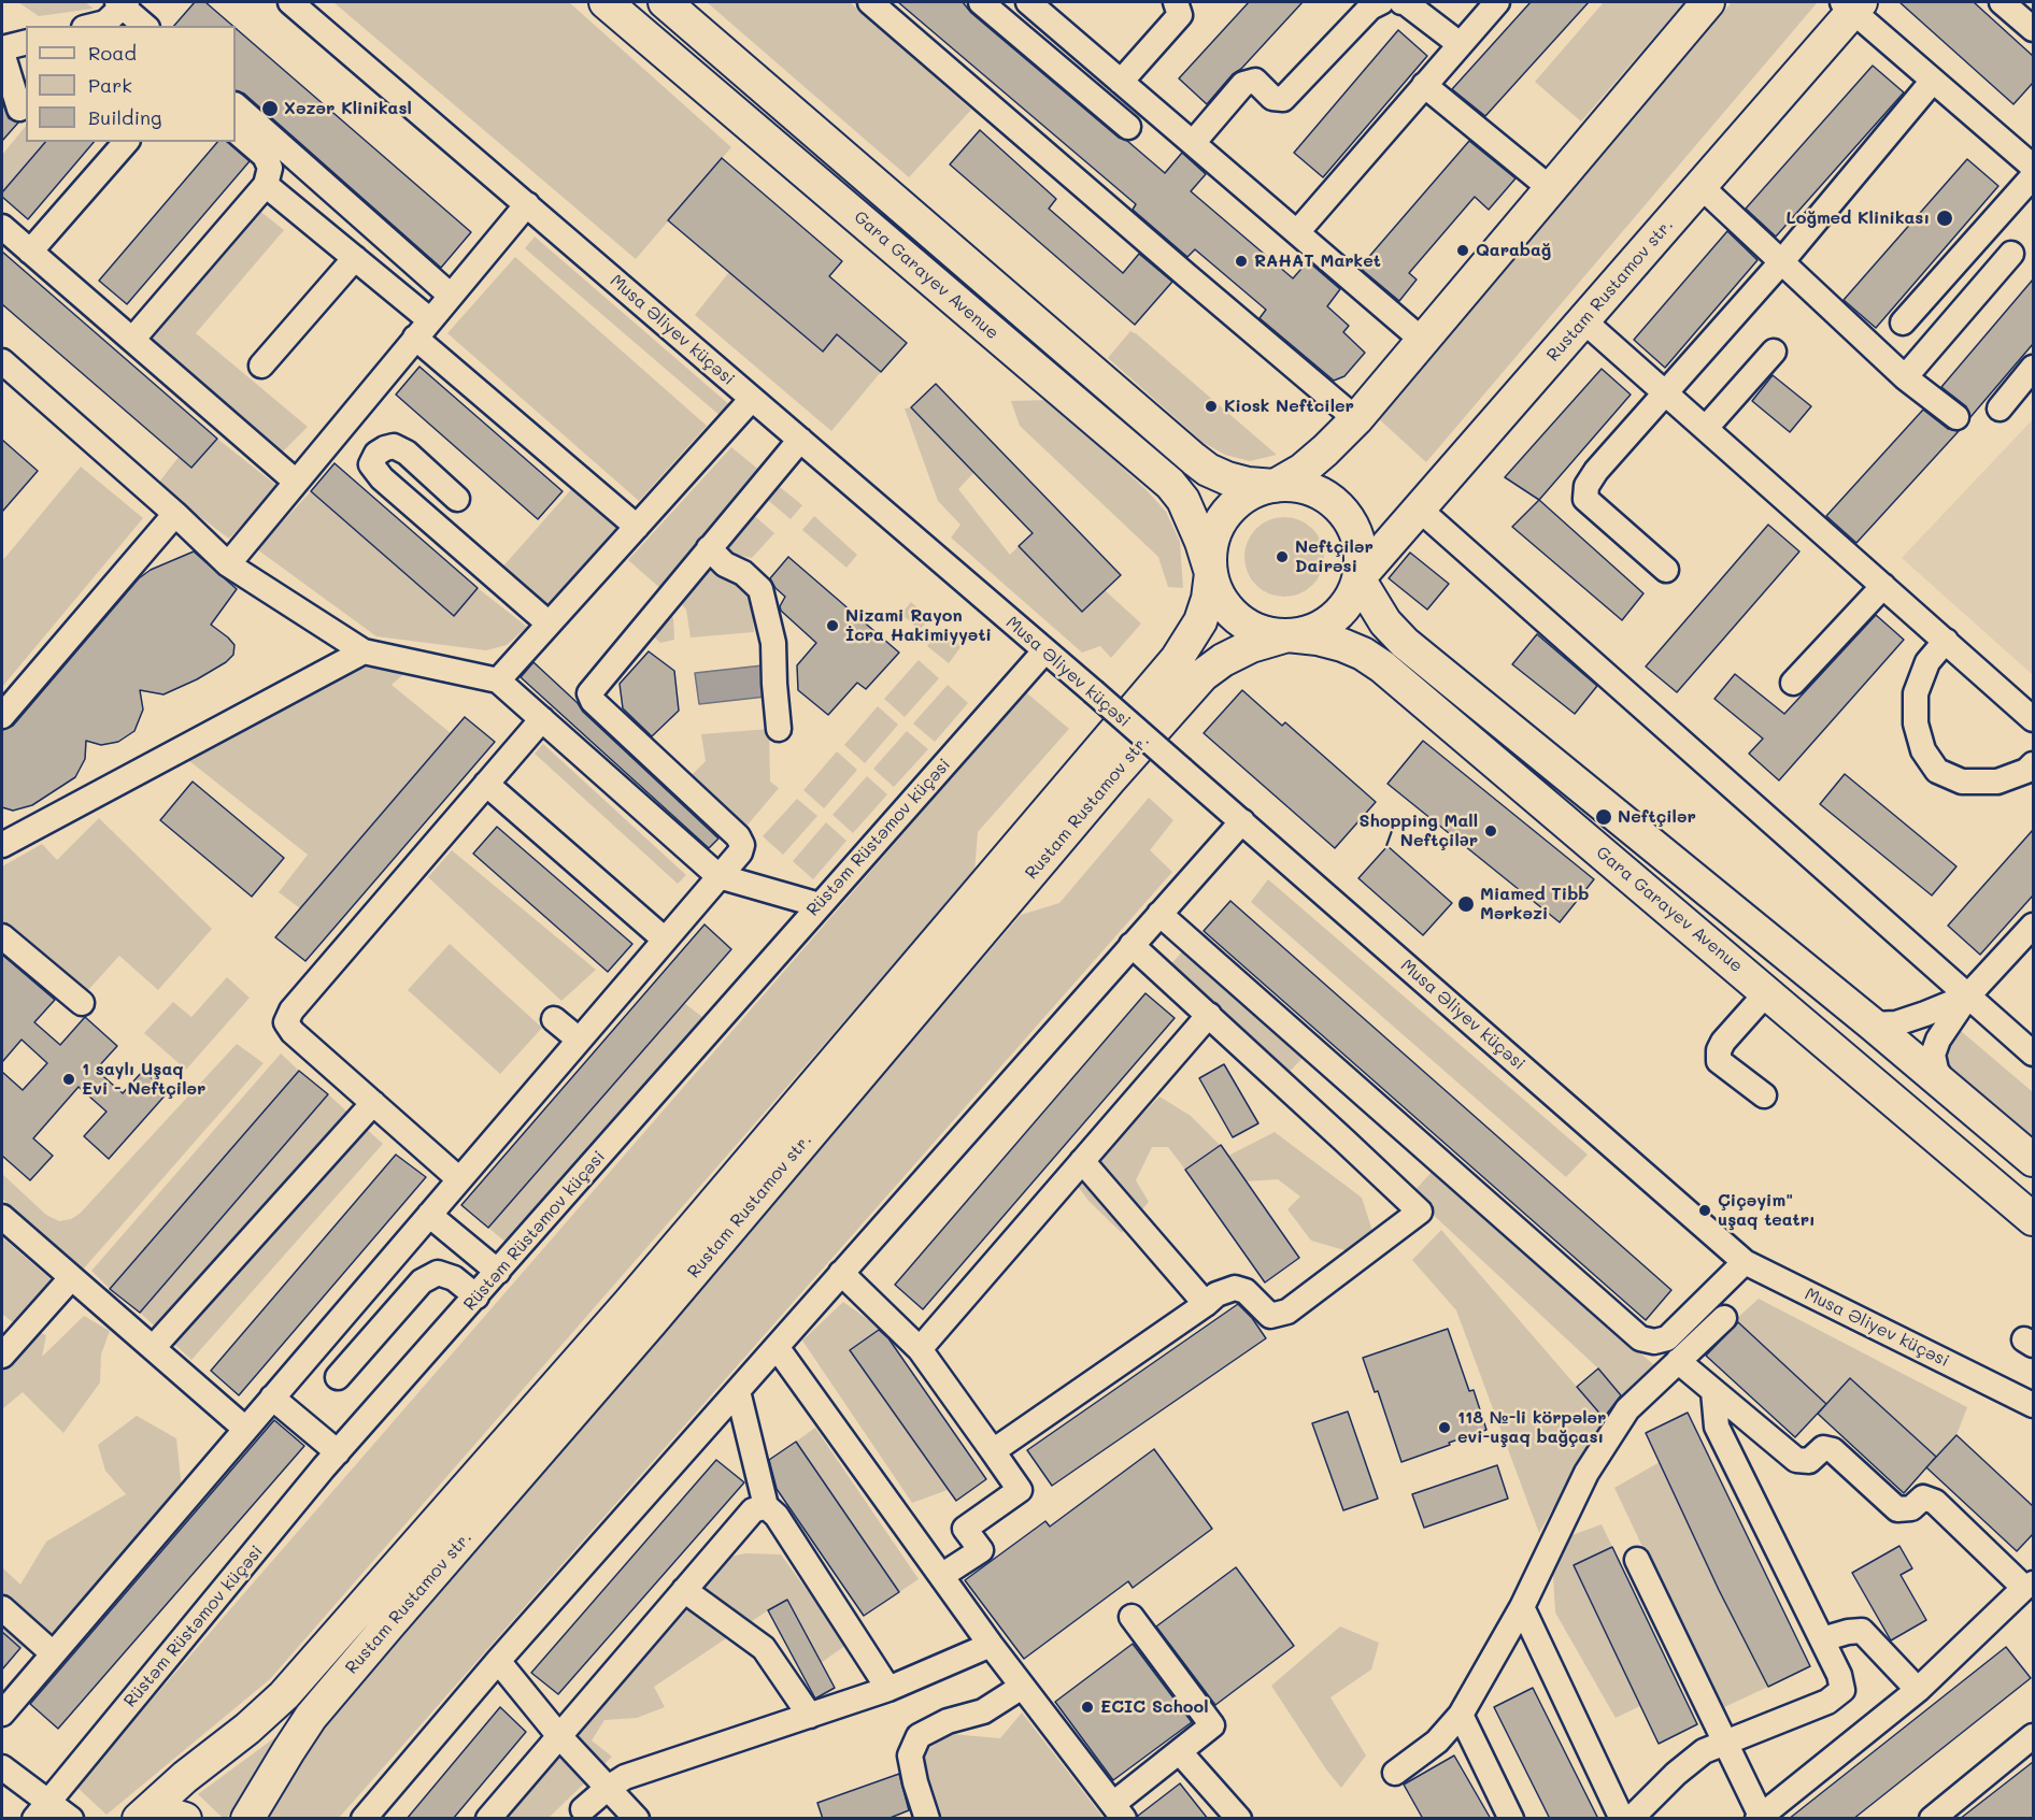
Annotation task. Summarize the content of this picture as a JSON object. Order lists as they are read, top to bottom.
{
  "streets": {
    "main road": ["Gara Garayev Avenue", "Rustam Rustamov str."],
    "street": ["Musa Əliyev küçəsi", "Rüstəm Rüstəmov küçəsi"]
  },
  "crossings": [
    ["Gara Garayev Avenue", "Rustam Rustamov str."],
    ["Musa Əliyev küçəsi", "Rüstəm Rüstəmov küçəsi"]
  ],
  "places": [
    "Xəzər Klinikasl",
    "Loğmed Klinikası",
    "Qarabağ",
    "RAHAT Market",
    "Kiosk Neftciler",
    "Neftçilər Dairəsi",
    "Nizami Rayon İcra Hakimiyyəti",
    "Neftçilər",
    "Shopping Mall / Neftçilәr",
    "Miamed Tibb Mərkəzi",
    "1 saylı Uşaq Evi - Neftçilər",
    "Çiçəyim\" uşaq teatrı",
    "118 №-li körpələr evi-uşaq bağçası",
    "ECIC School"
  ],
  "legend": ["Road", "Park", "Building"]
}
